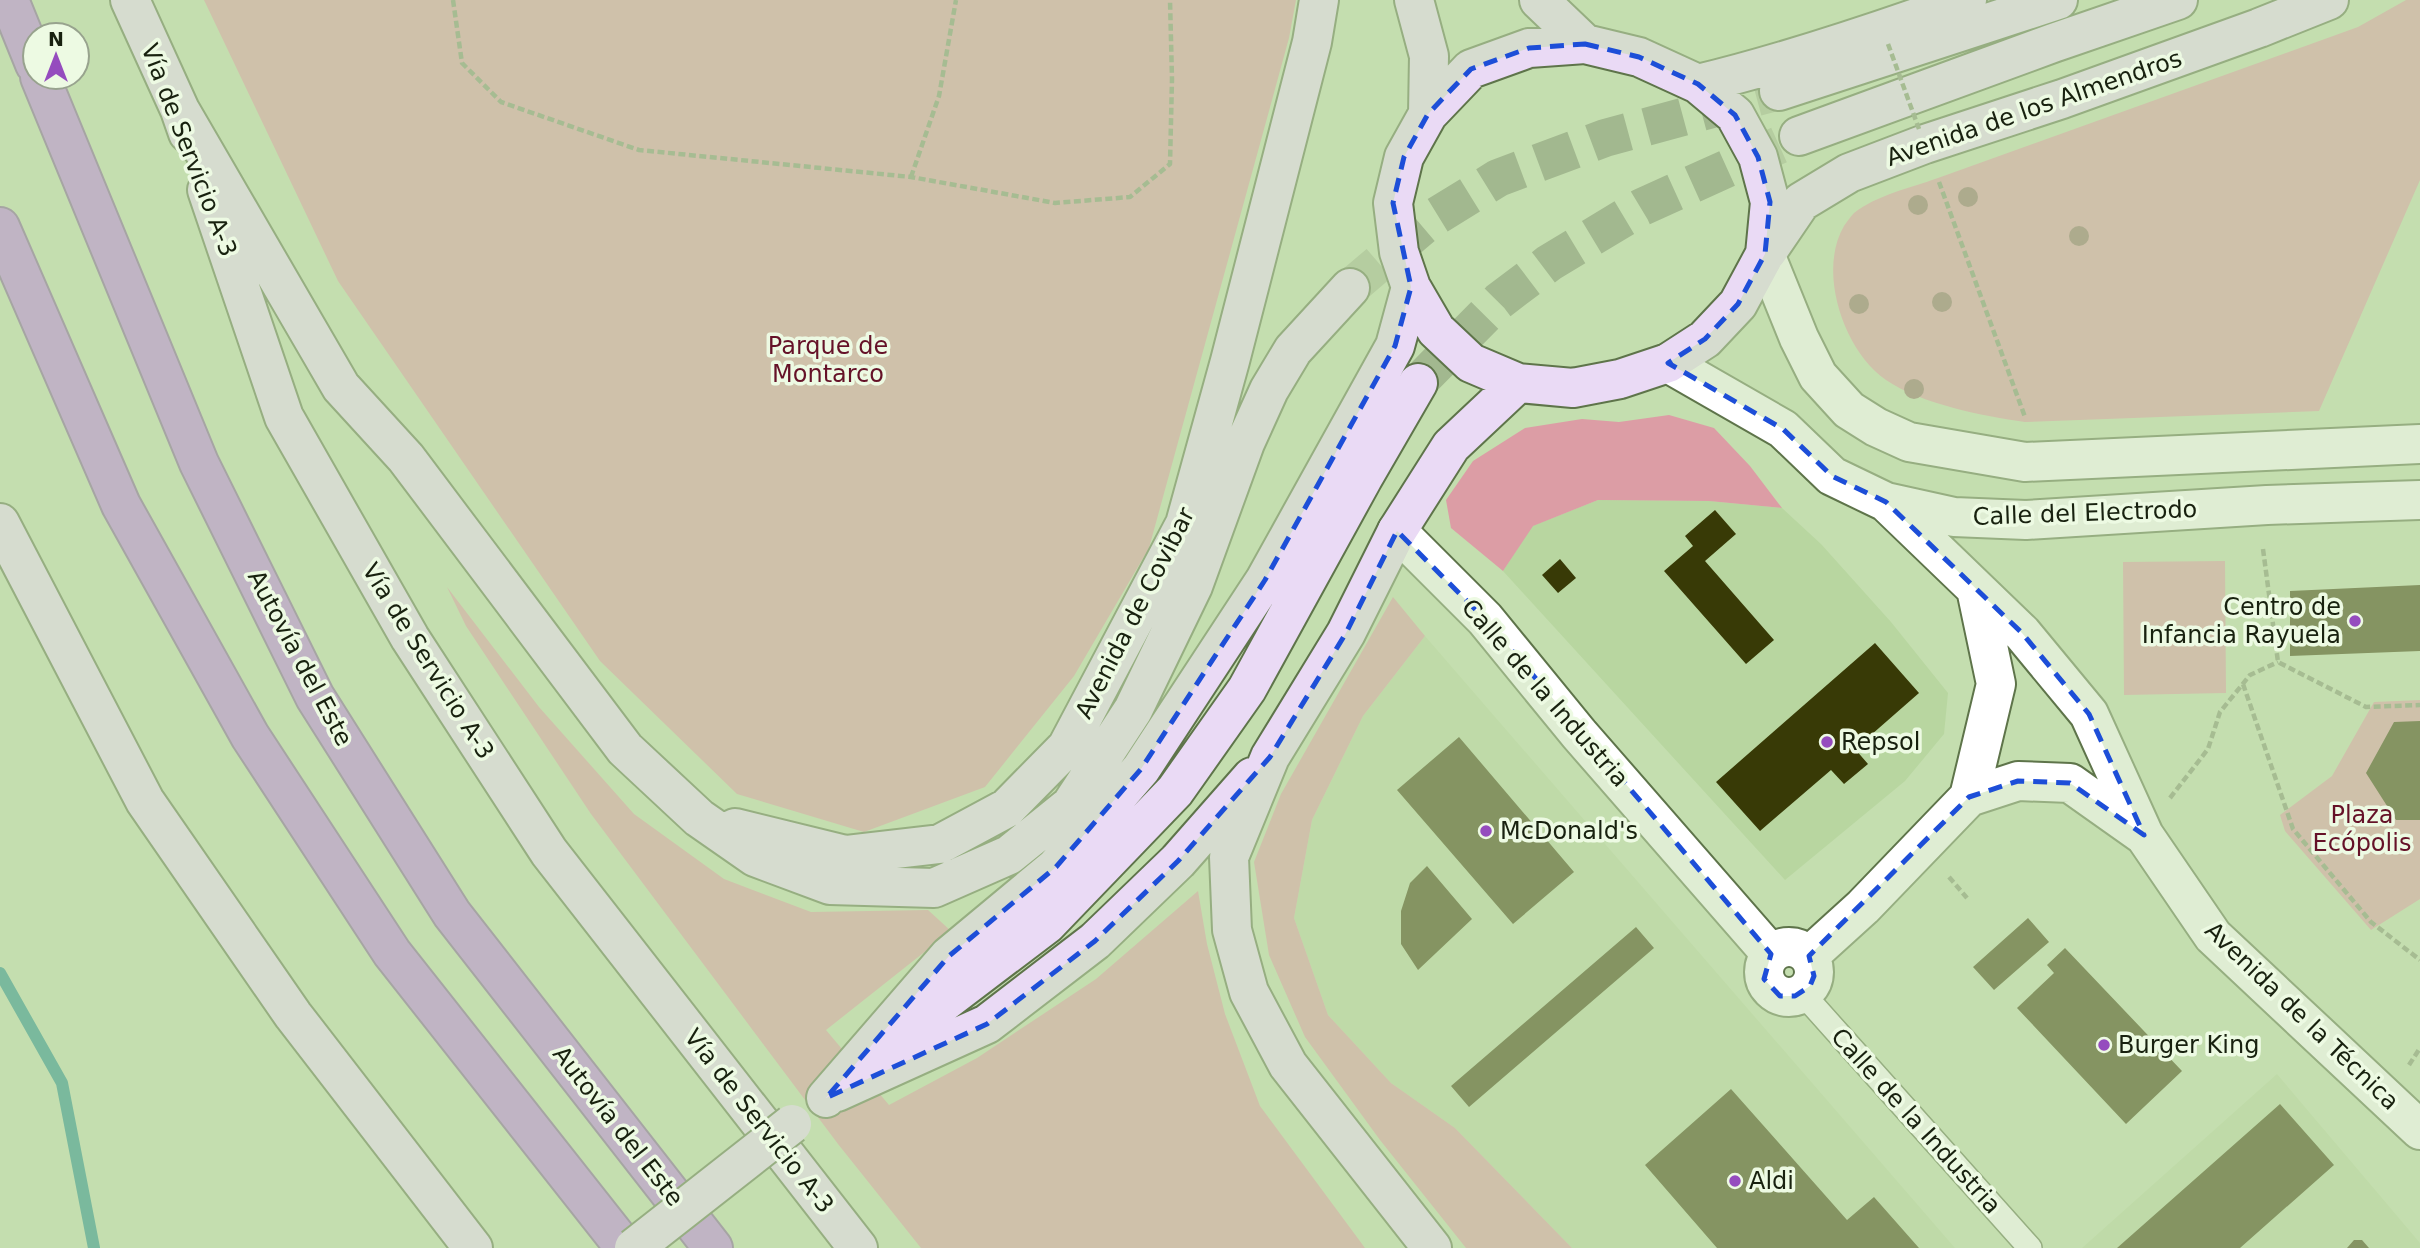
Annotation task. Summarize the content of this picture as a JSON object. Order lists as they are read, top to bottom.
{
  "streets": {
    "highway": ["Autovía del Este"],
    "main road": ["Avenida de los Almendros", "Vía de Servicio A-3", "Avenida de Covibar"],
    "street": ["Calle del Electrodo", "Calle de la Industria", "Avenida de la Técnica"]
  },
  "crossings": [
    ["Avenida de los Almendros", "Calle del Electrodo"],
    ["Calle del Electrodo", "Avenida de la Técnica"]
  ],
  "parks": ["Parque de Montarco", "Plaza Ecópolis"],
  "places": [
    "Centro de Infancia Rayuela",
    "Repsol",
    "McDonald's",
    "Burger King",
    "Aldi"
  ],
  "north": "top"
}
